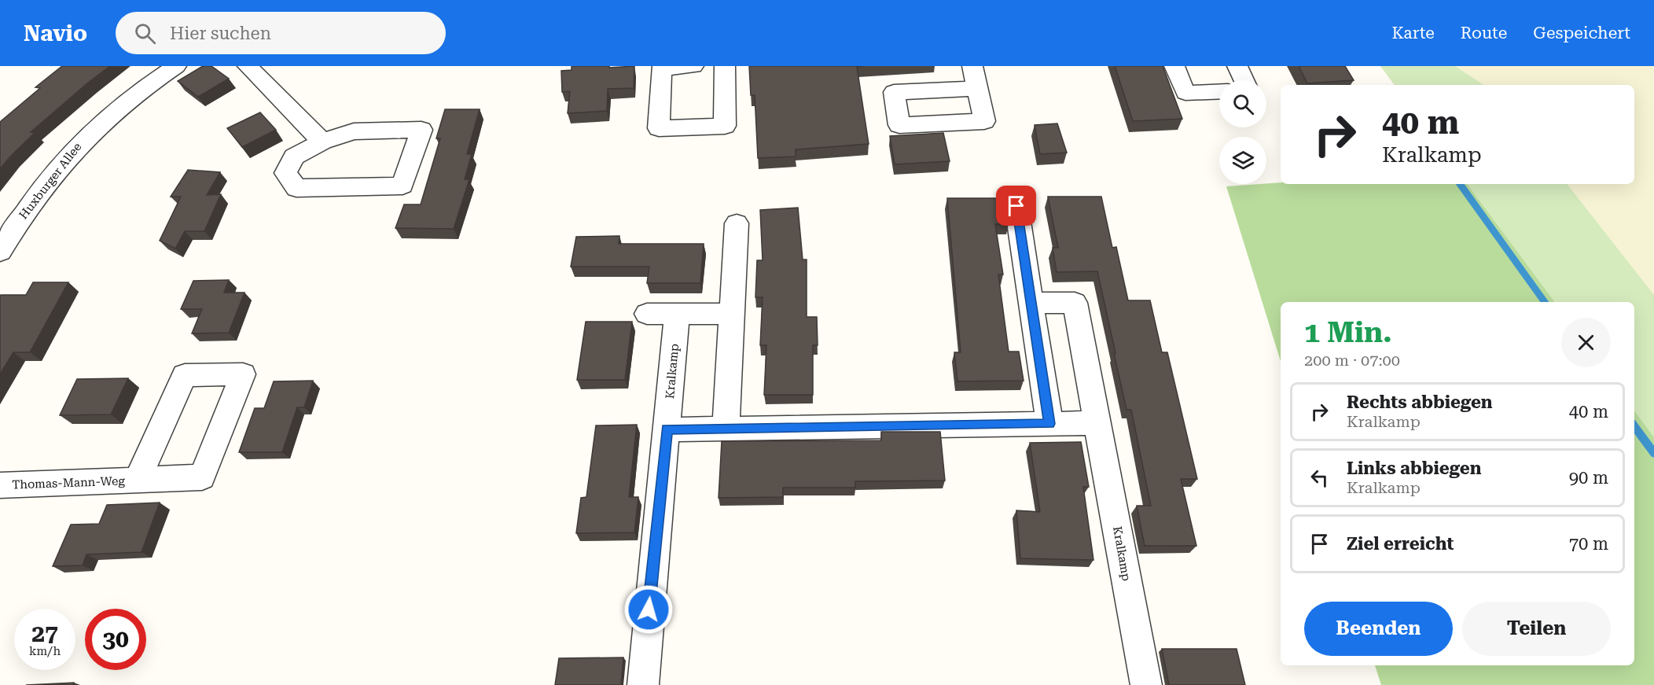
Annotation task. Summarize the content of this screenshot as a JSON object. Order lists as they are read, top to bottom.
{
  "streets": {
    "street": ["Huxburger Allee", "Kralkamp", "Thomas-Mann-Weg"]
  },
  "page": {
    "header": "Navio",
    "search": "Hier suchen",
    "nav": ["Karte", "Route", "Gespeichert"],
    "turn": ["40 m", "Kralkamp"],
    "heading": ["1 Min.", "200 m · 07:00"],
    "list": [
      {
        "name": "Rechts abbiegen",
        "note": "Kralkamp",
        "value": "40 m"
      },
      {
        "name": "Links abbiegen",
        "note": "Kralkamp",
        "value": "90 m"
      },
      {
        "name": "Ziel erreicht",
        "value": "70 m"
      }
    ],
    "buttons": ["Beenden", "Teilen"],
    "speed": "27 km/h",
    "limit": "30"
  }
}
